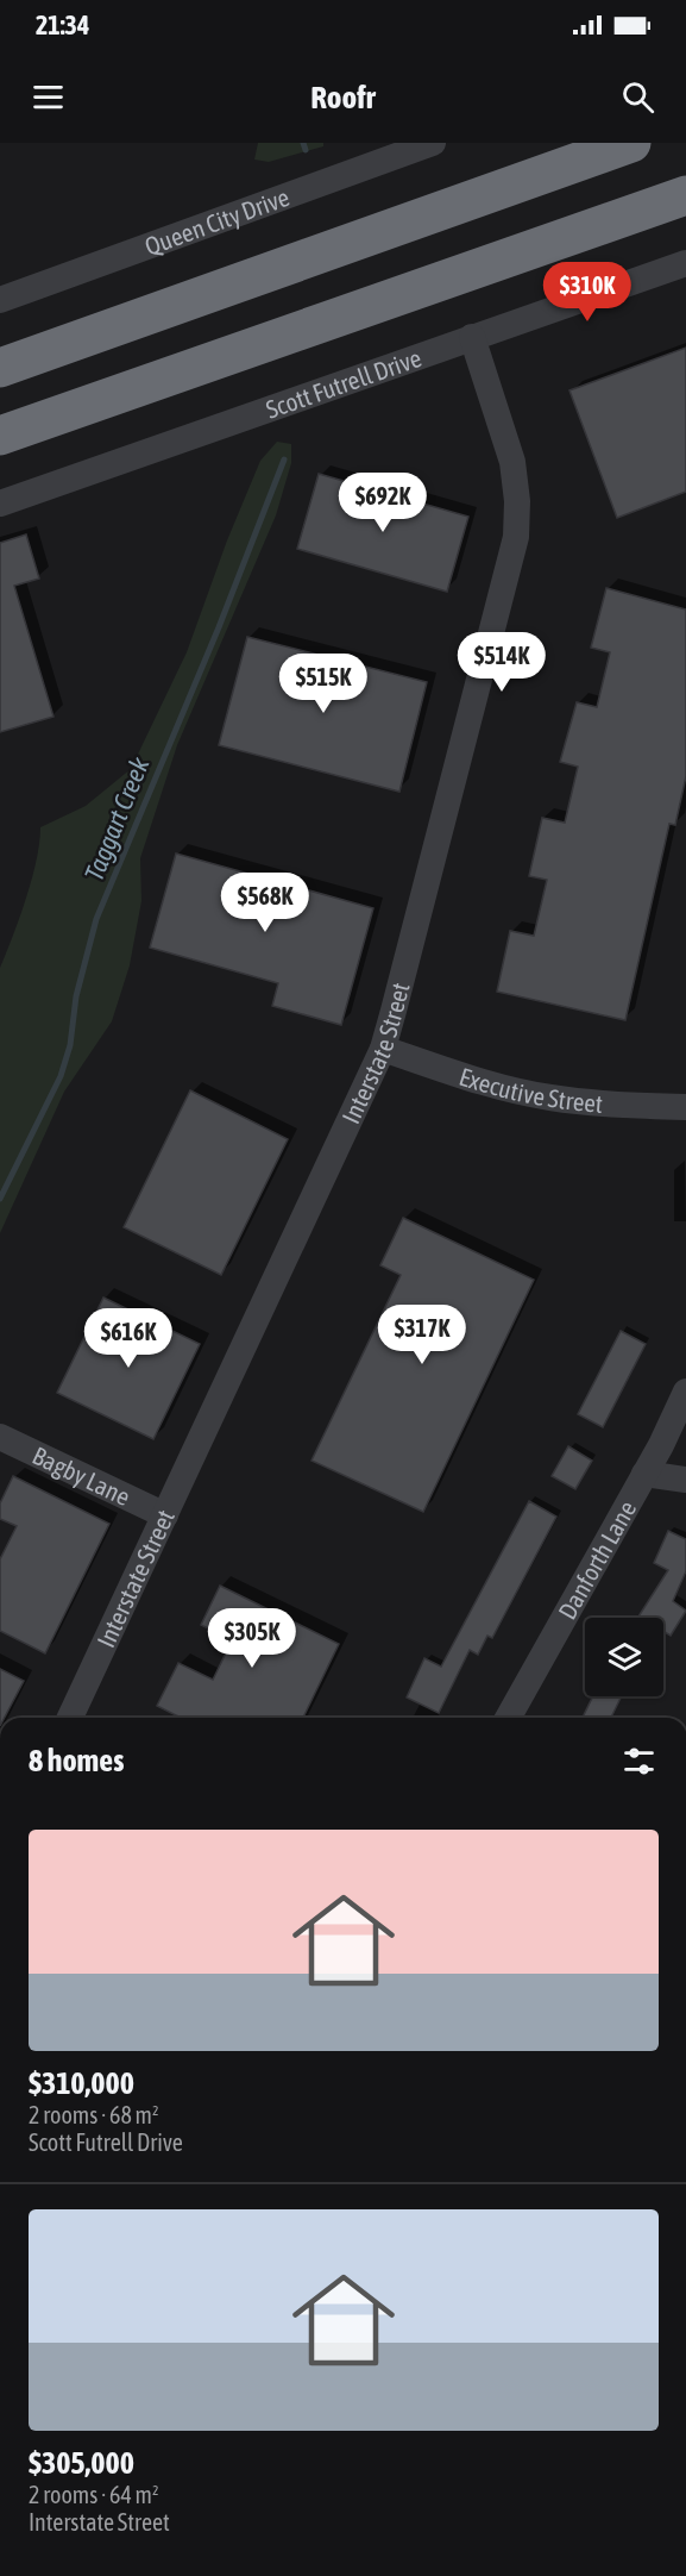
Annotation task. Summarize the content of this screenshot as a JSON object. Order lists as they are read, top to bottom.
{
  "streets": {
    "street": [
      "Queen City Drive",
      "Scott Futrell Drive",
      "Interstate Street",
      "Executive Street",
      "Bagby Lane",
      "Danforth Lane"
    ]
  },
  "crossings": [
    ["Scott Futrell Drive", "Interstate Street"],
    ["Interstate Street", "Executive Street"],
    ["Interstate Street", "Bagby Lane"]
  ],
  "water": ["Taggart Creek"],
  "page": {
    "status": "21:34",
    "header": "Roofr",
    "price": [
      "$310K",
      "$692K",
      "$514K",
      "$515K",
      "$568K",
      "$317K",
      "$616K",
      "$305K"
    ],
    "heading": "8 homes",
    "list": [
      {
        "name": "$310,000",
        "note": "2 rooms · 68 m² · Scott Futrell Drive"
      },
      {
        "name": "$305,000",
        "note": "2 rooms · 64 m² · Interstate Street"
      }
    ]
  }
}
